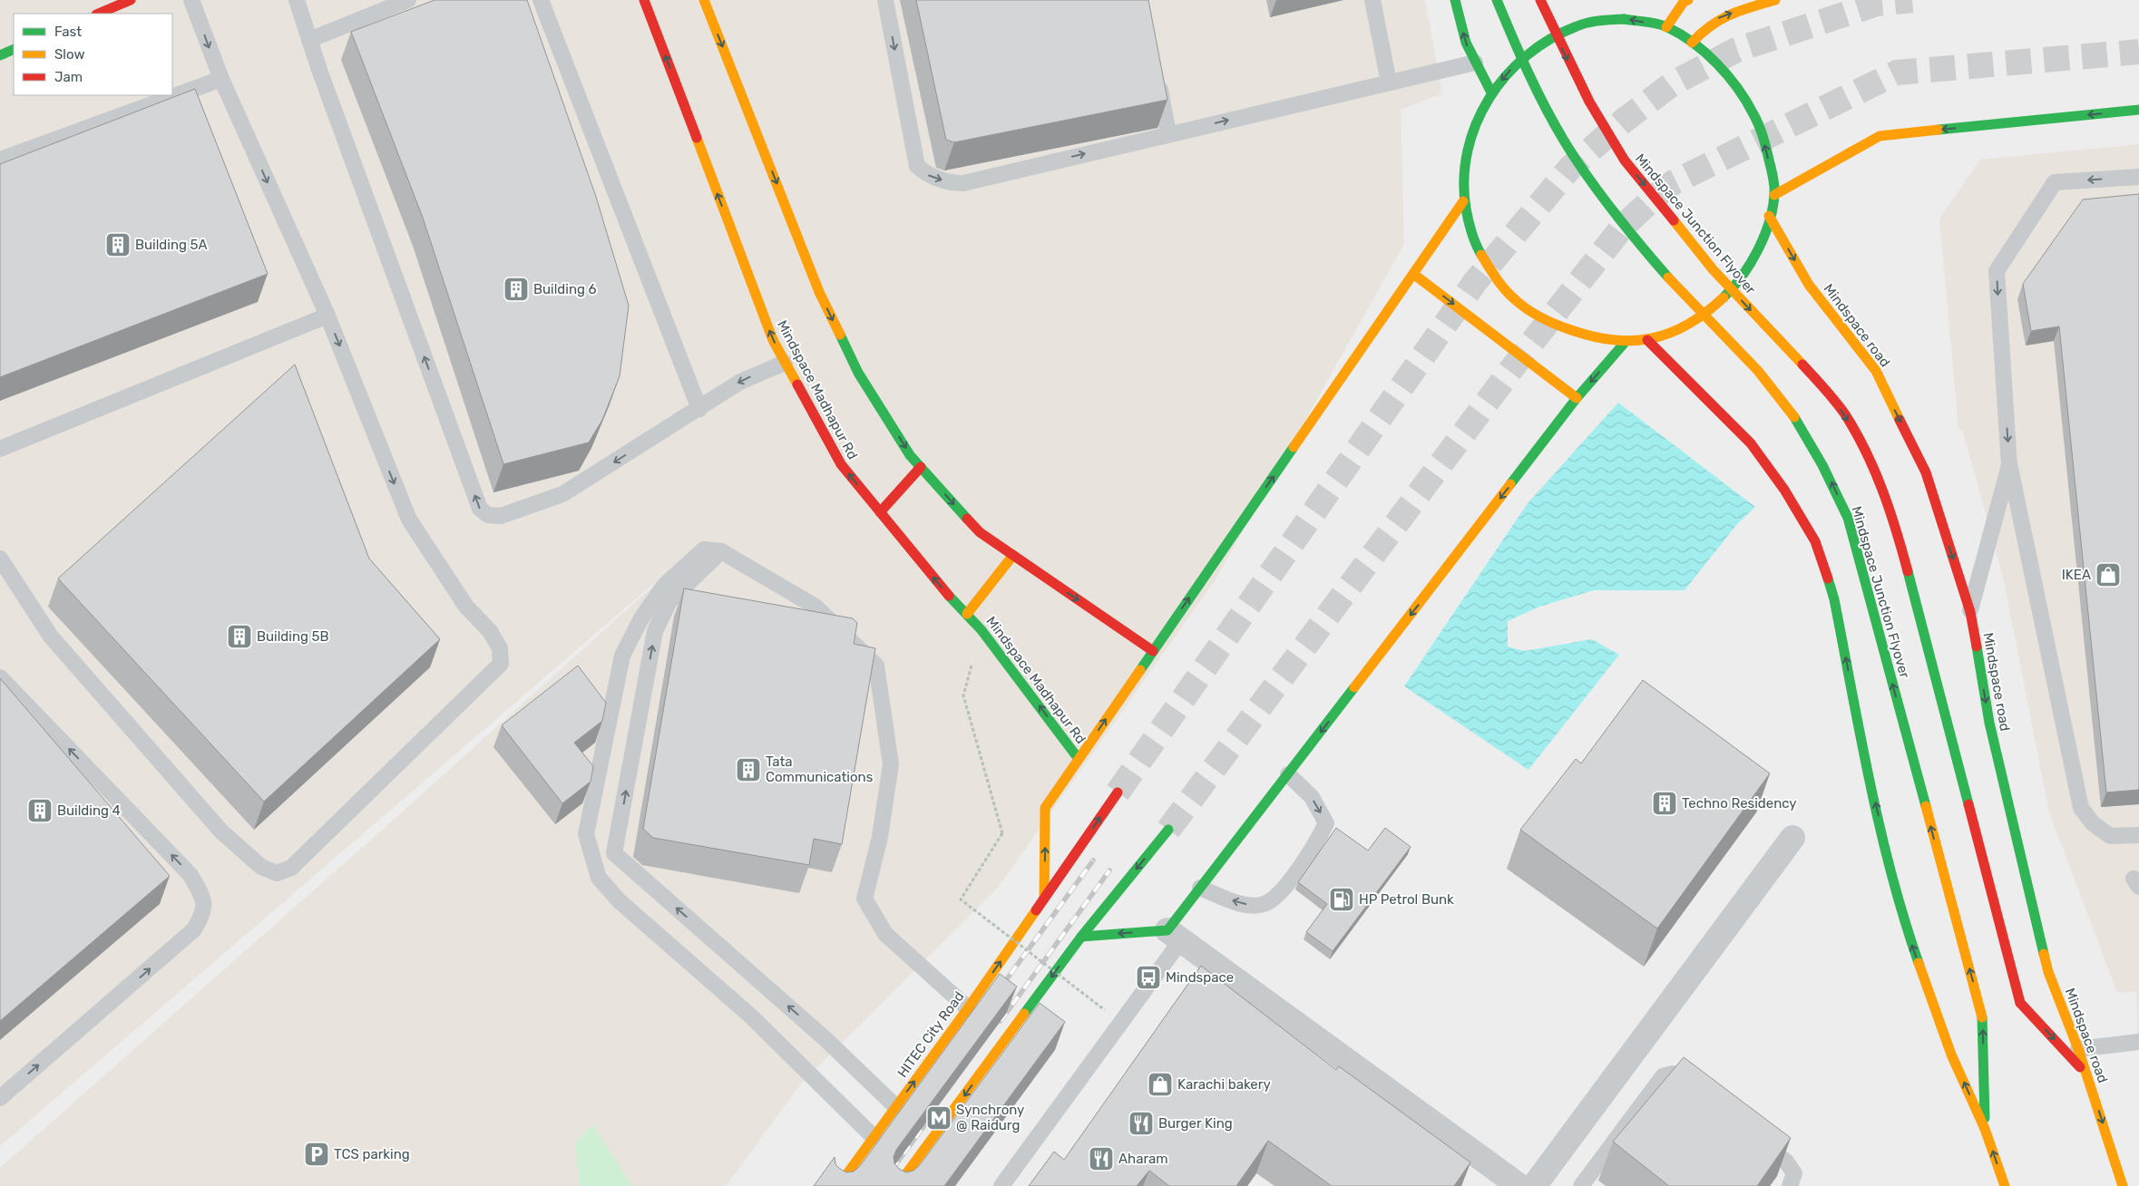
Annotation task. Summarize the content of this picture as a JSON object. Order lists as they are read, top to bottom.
{
  "streets": {
    "main road": [
      "Mindspace Junction Flyover",
      "Mindspace road",
      "Mindspace Madhapur Rd",
      "HITEC City Road"
    ]
  },
  "crossings": [
    ["Mindspace Junction Flyover", "Mindspace road"]
  ],
  "one_way": ["Mindspace road"],
  "places": {
    "building": [
      "Building 5A",
      "Building 6",
      "Building 5B",
      "Tata Communications",
      "Techno Residency",
      "Building 4"
    ],
    "shop": ["IKEA", "Karachi bakery"],
    "fuel station": ["HP Petrol Bunk"],
    "bus stop": ["Mindspace"],
    "metro station": ["Synchrony @ Raidurg"],
    "restaurant": ["Burger King", "Aharam"],
    "parking": ["TCS parking"]
  },
  "legend": ["Fast", "Slow", "Jam"]
}
